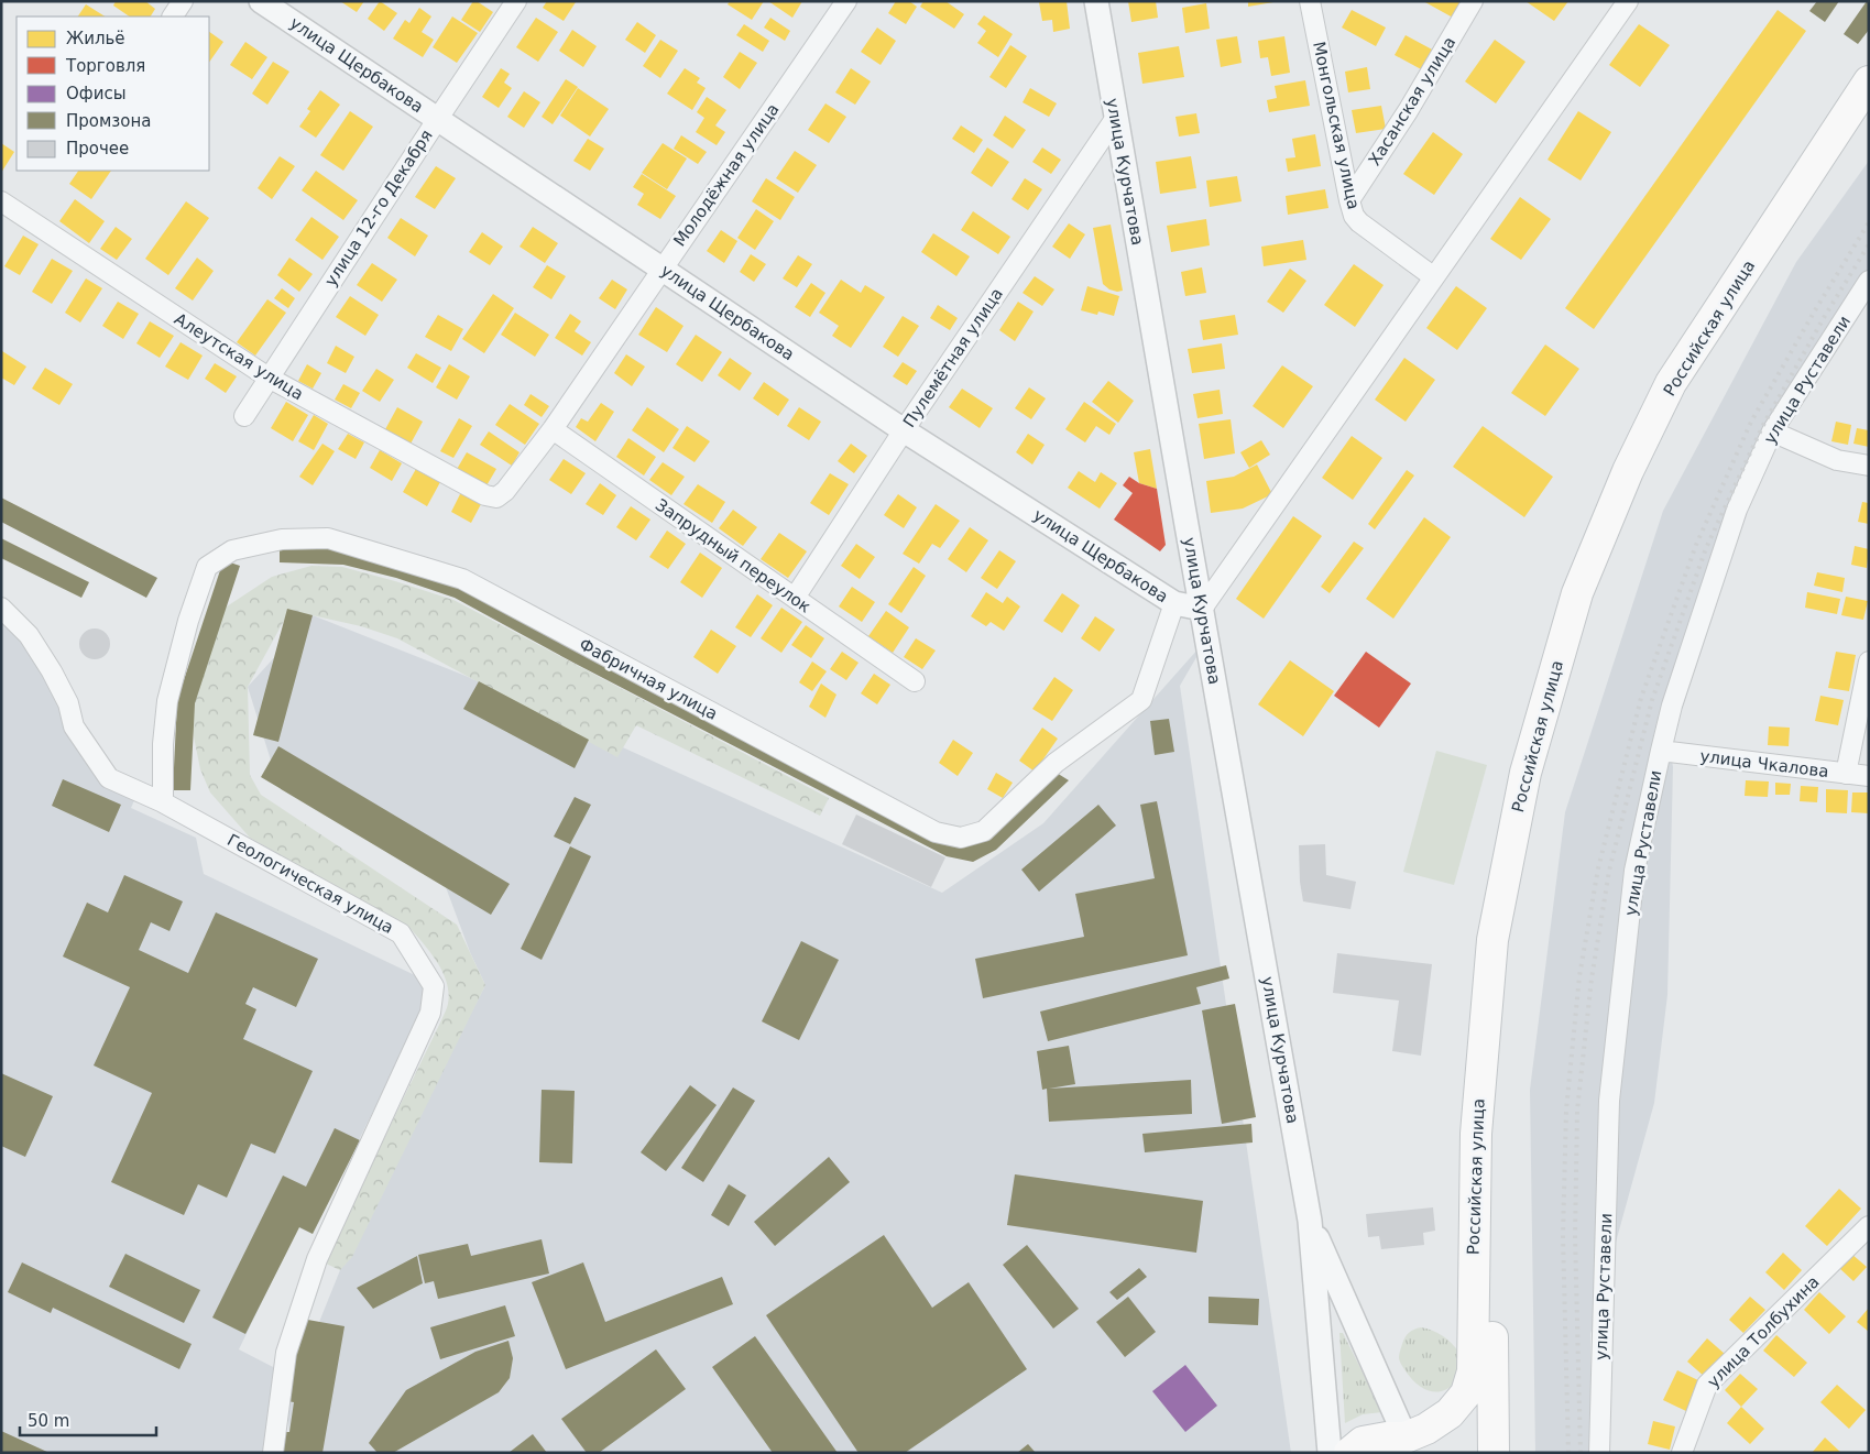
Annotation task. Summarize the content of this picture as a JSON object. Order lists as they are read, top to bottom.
{
  "streets": {
    "main road": ["Российская улица"],
    "street": [
      "улица Щербакова",
      "Хасанская улица",
      "Монгольская улица",
      "улица Курчатова",
      "Молодёжная улица",
      "улица 12-го Декабря",
      "Алеутская улица",
      "Пулемётная улица",
      "улица Руставели",
      "Запрудный переулок",
      "Фабричная улица",
      "улица Чкалова",
      "Геологическая улица",
      "улица Толбухина"
    ]
  },
  "crossings": [
    ["улица Щербакова", "улица Курчатова"],
    ["улица Щербакова", "Молодёжная улица"],
    ["улица Щербакова", "улица 12-го Декабря"],
    ["улица Щербакова", "Пулемётная улица"],
    ["улица Щербакова", "Фабричная улица"],
    ["Хасанская улица", "Монгольская улица"],
    ["улица Курчатова", "Российская улица"],
    ["улица Курчатова", "Пулемётная улица"],
    ["Молодёжная улица", "Алеутская улица"],
    ["Молодёжная улица", "Запрудный переулок"],
    ["улица 12-го Декабря", "Алеутская улица"],
    ["Пулемётная улица", "Запрудный переулок"],
    ["улица Руставели", "улица Чкалова"],
    ["Фабричная улица", "Геологическая улица"]
  ],
  "legend": [
    "Жильё",
    "Торговля",
    "Офисы",
    "Промзона",
    "Прочее"
  ],
  "scale_bar": "50 m"
}
